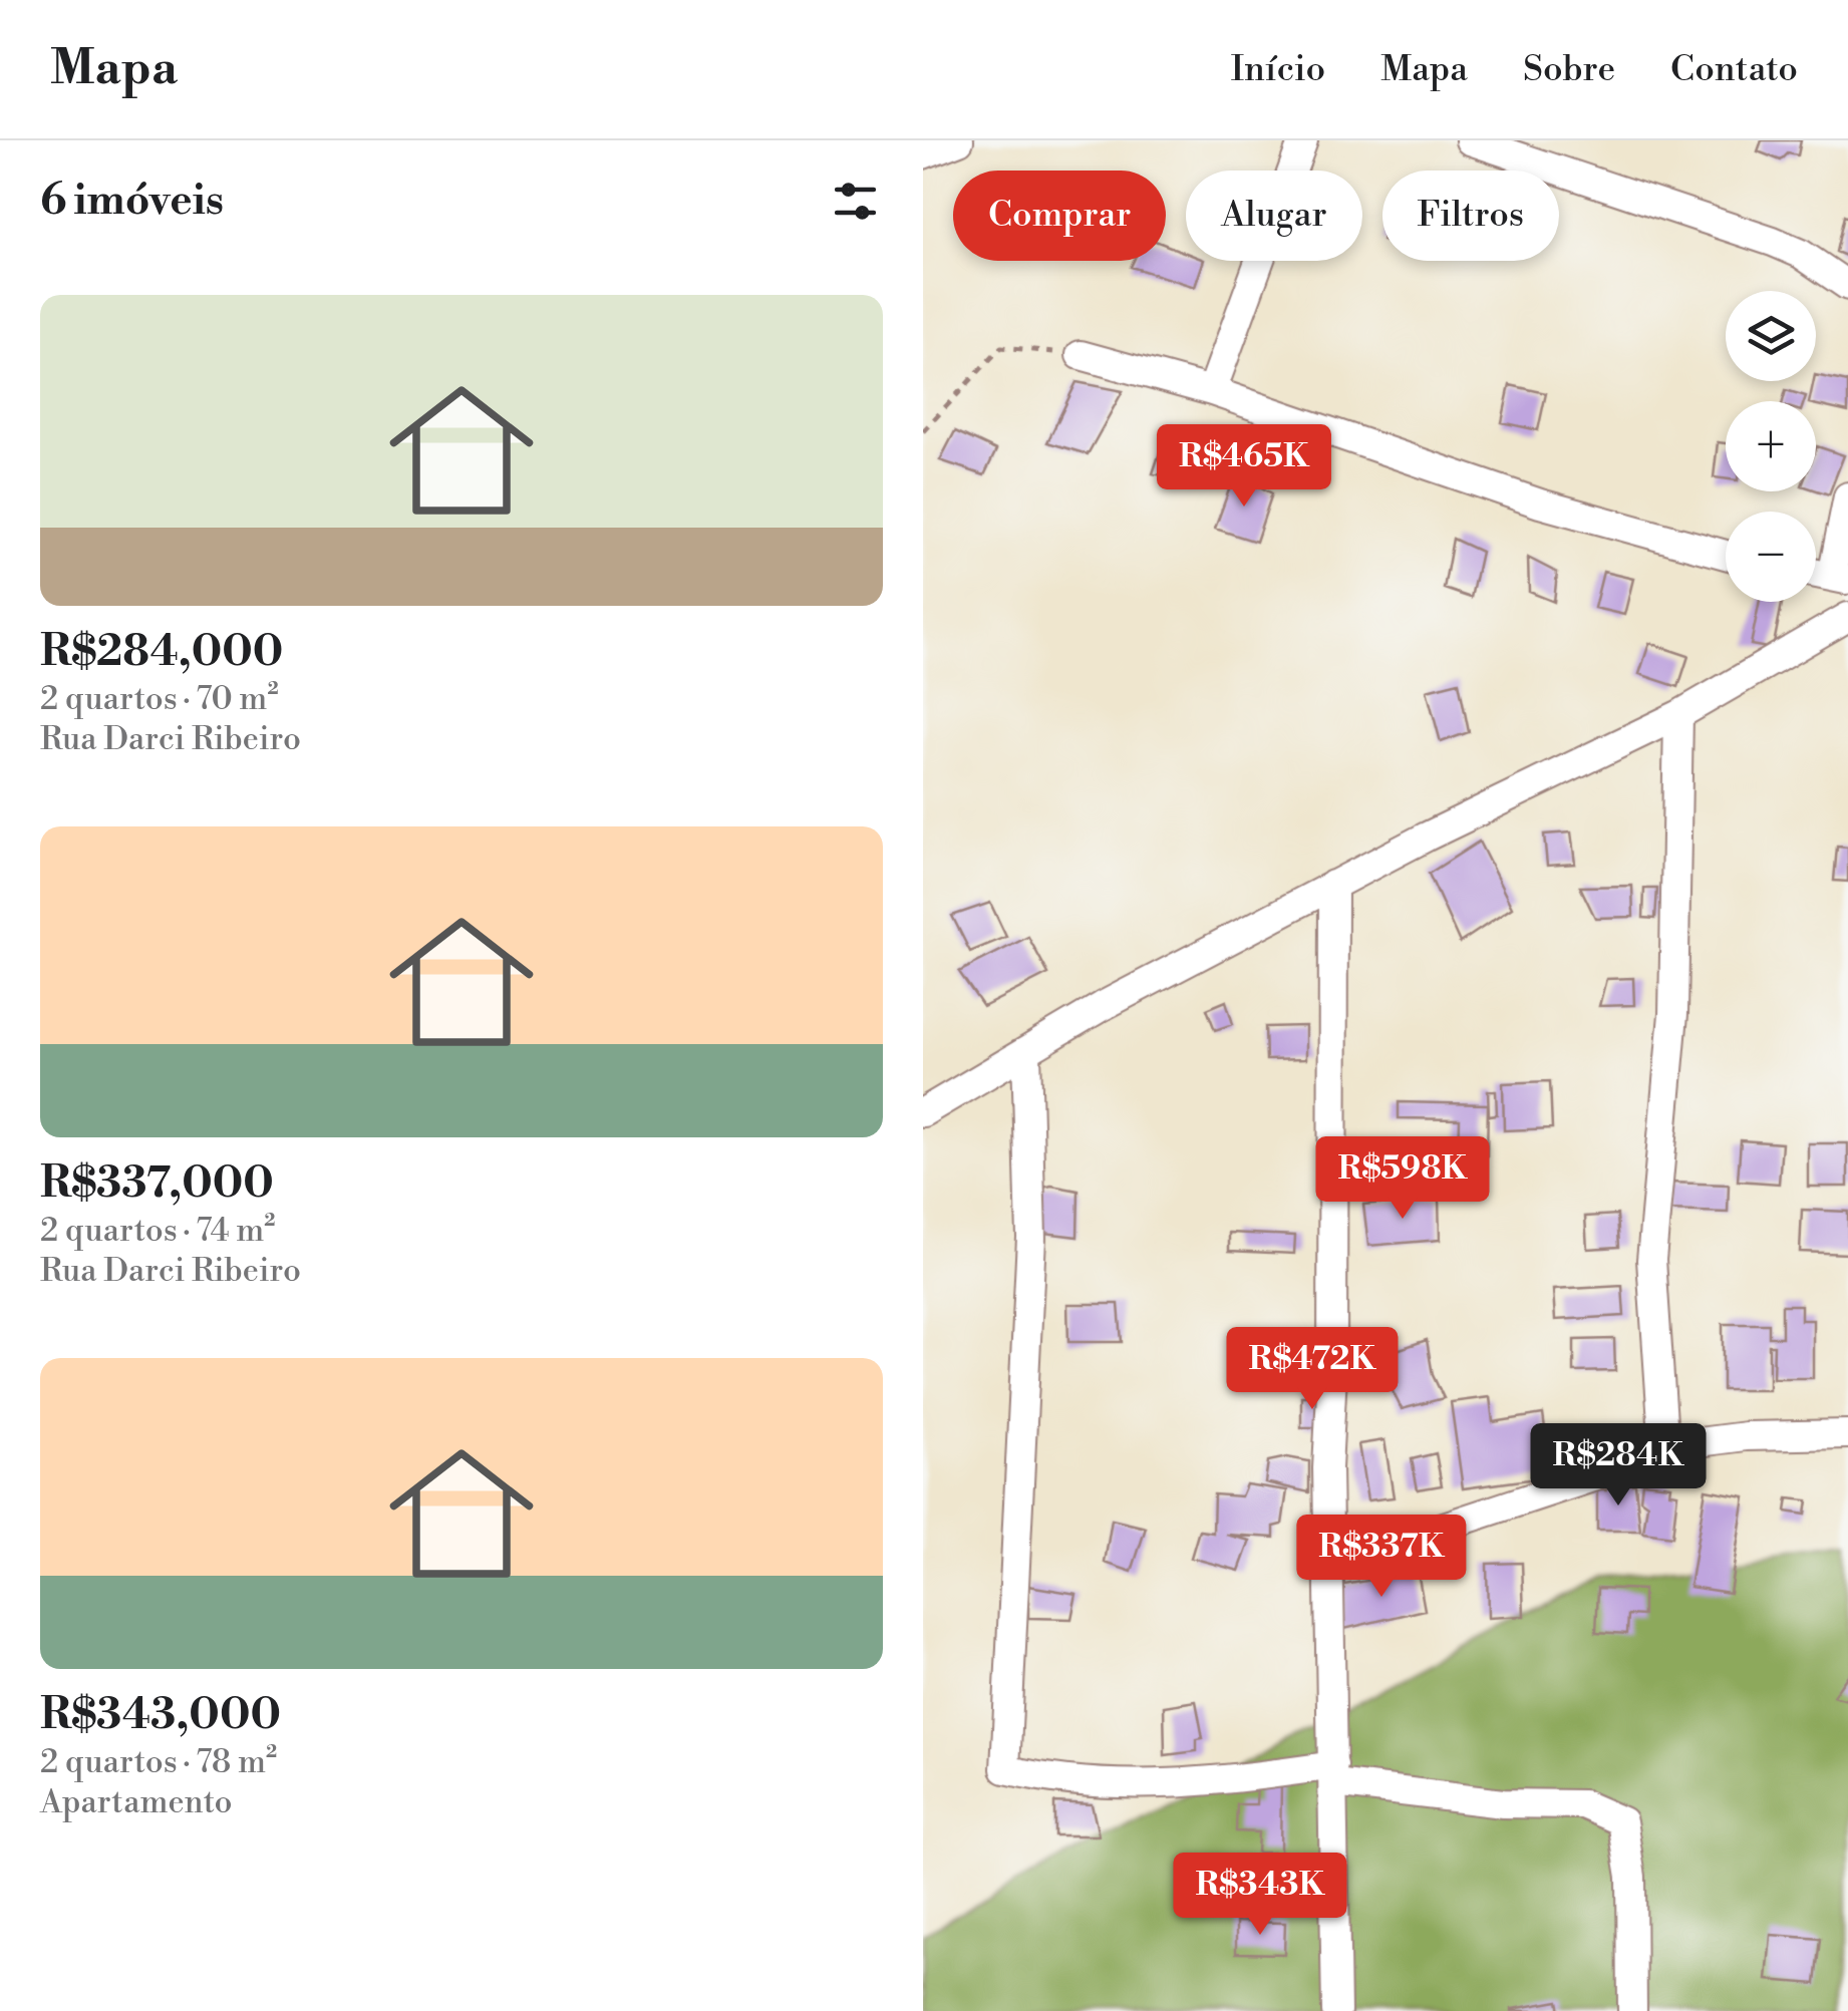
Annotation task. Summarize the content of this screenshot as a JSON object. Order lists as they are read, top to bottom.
{
  "page": {
    "header": "Mapa",
    "nav": [
      "Início",
      "Mapa",
      "Sobre",
      "Contato"
    ],
    "heading": "6 imóveis",
    "chip": ["Comprar", "Alugar", "Filtros"],
    "list": [
      {
        "name": "R$284,000",
        "note": "2 quartos · 70 m² · Rua Darci Ribeiro"
      },
      {
        "name": "R$337,000",
        "note": "2 quartos · 74 m² · Rua Darci Ribeiro"
      },
      {
        "name": "R$343,000",
        "note": "2 quartos · 78 m² · Apartamento"
      }
    ],
    "map_buttons": ["+", "−"],
    "price": [
      "R$465K",
      "R$598K",
      "R$472K",
      "R$284K",
      "R$337K",
      "R$343K"
    ]
  }
}
